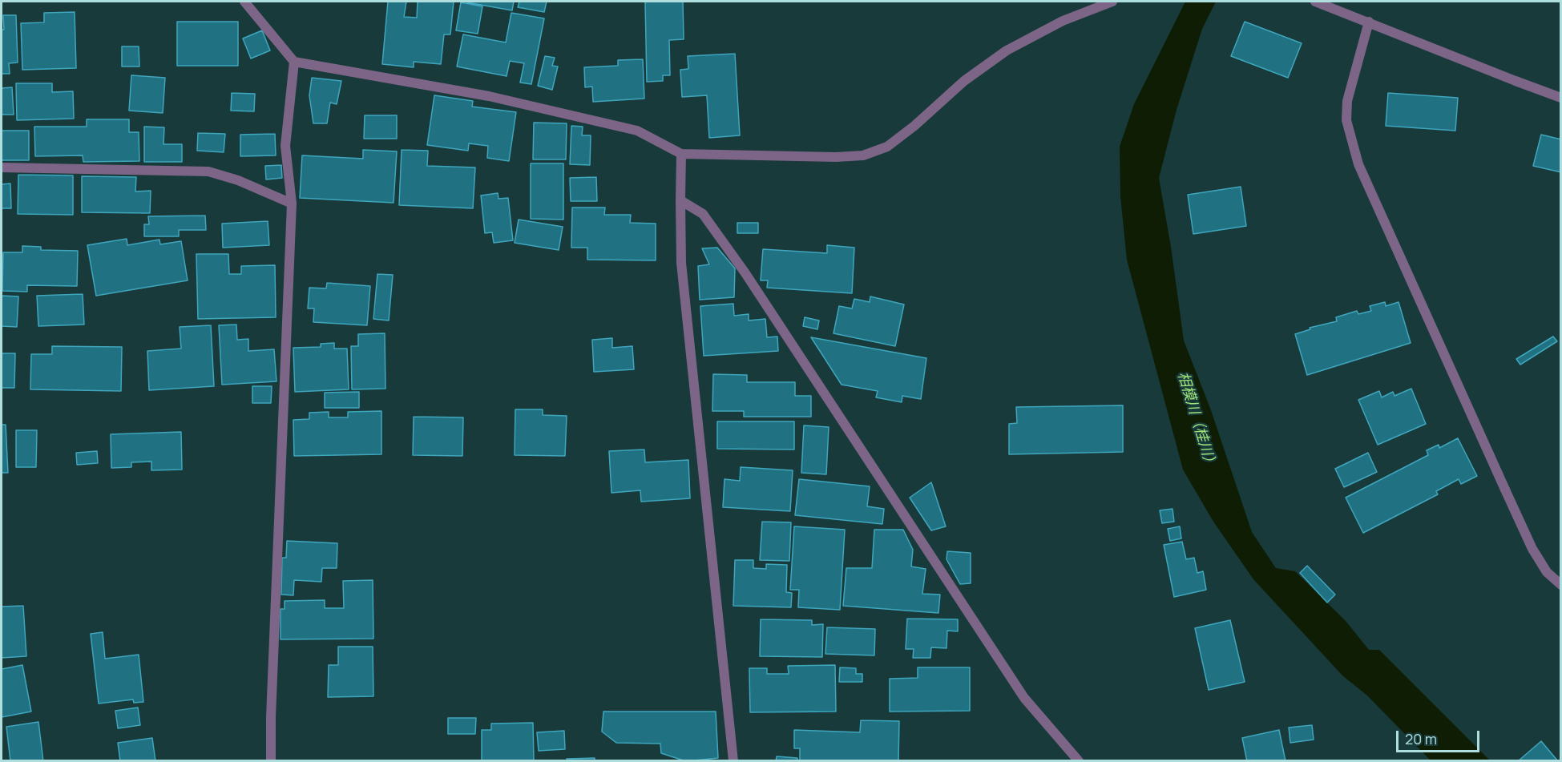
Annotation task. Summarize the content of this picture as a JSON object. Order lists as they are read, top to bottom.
{
  "water": ["相模川（桂川）"],
  "scale_bar": "20 m"
}
